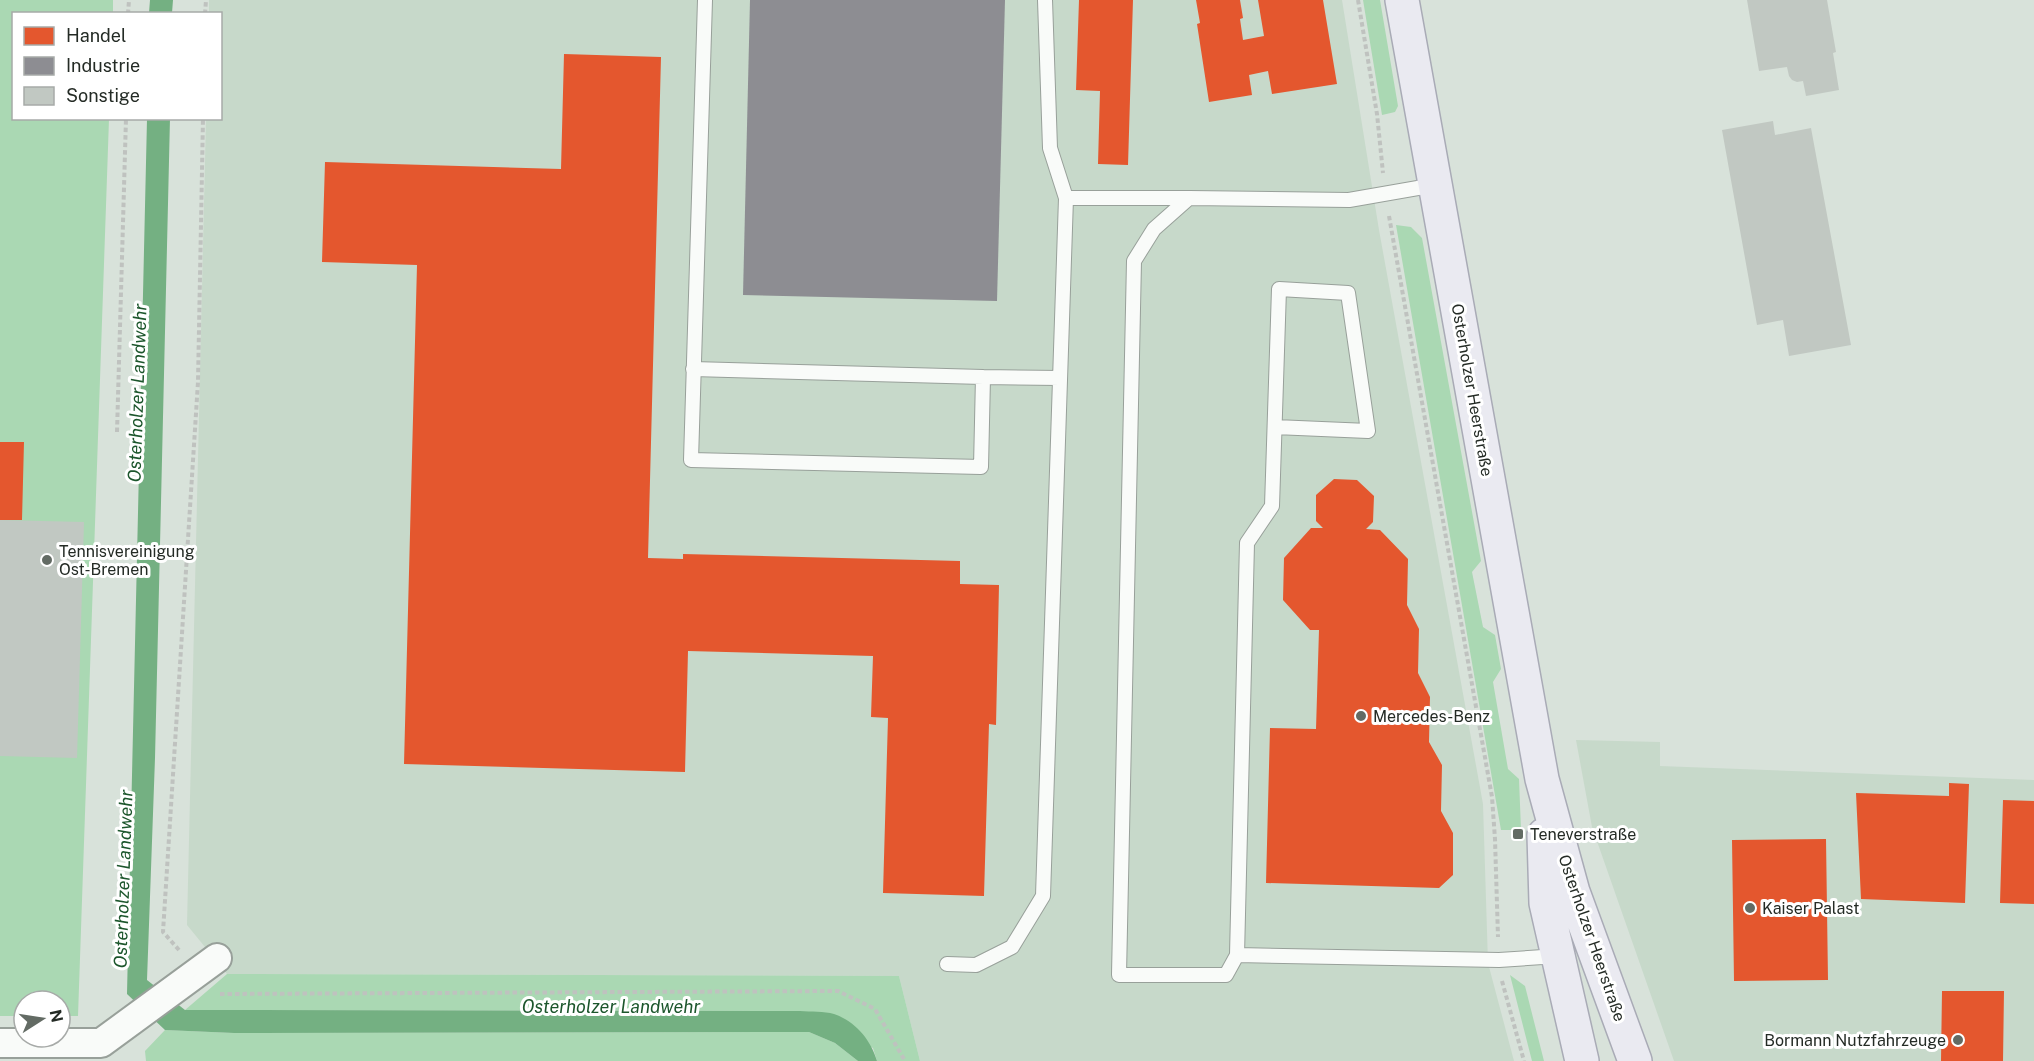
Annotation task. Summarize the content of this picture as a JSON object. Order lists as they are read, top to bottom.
{
  "streets": {
    "main road": ["Osterholzer Heerstraße"]
  },
  "water": ["Osterholzer Landwehr"],
  "places": {
    "other": [
      "Tennisvereinigung Ost-Bremen",
      "Mercedes-Benz",
      "Kaiser Palast",
      "Bormann Nutzfahrzeuge"
    ],
    "transit": ["Teneverstraße"]
  },
  "legend": ["Handel", "Industrie", "Sonstige"],
  "north": "right"
}
